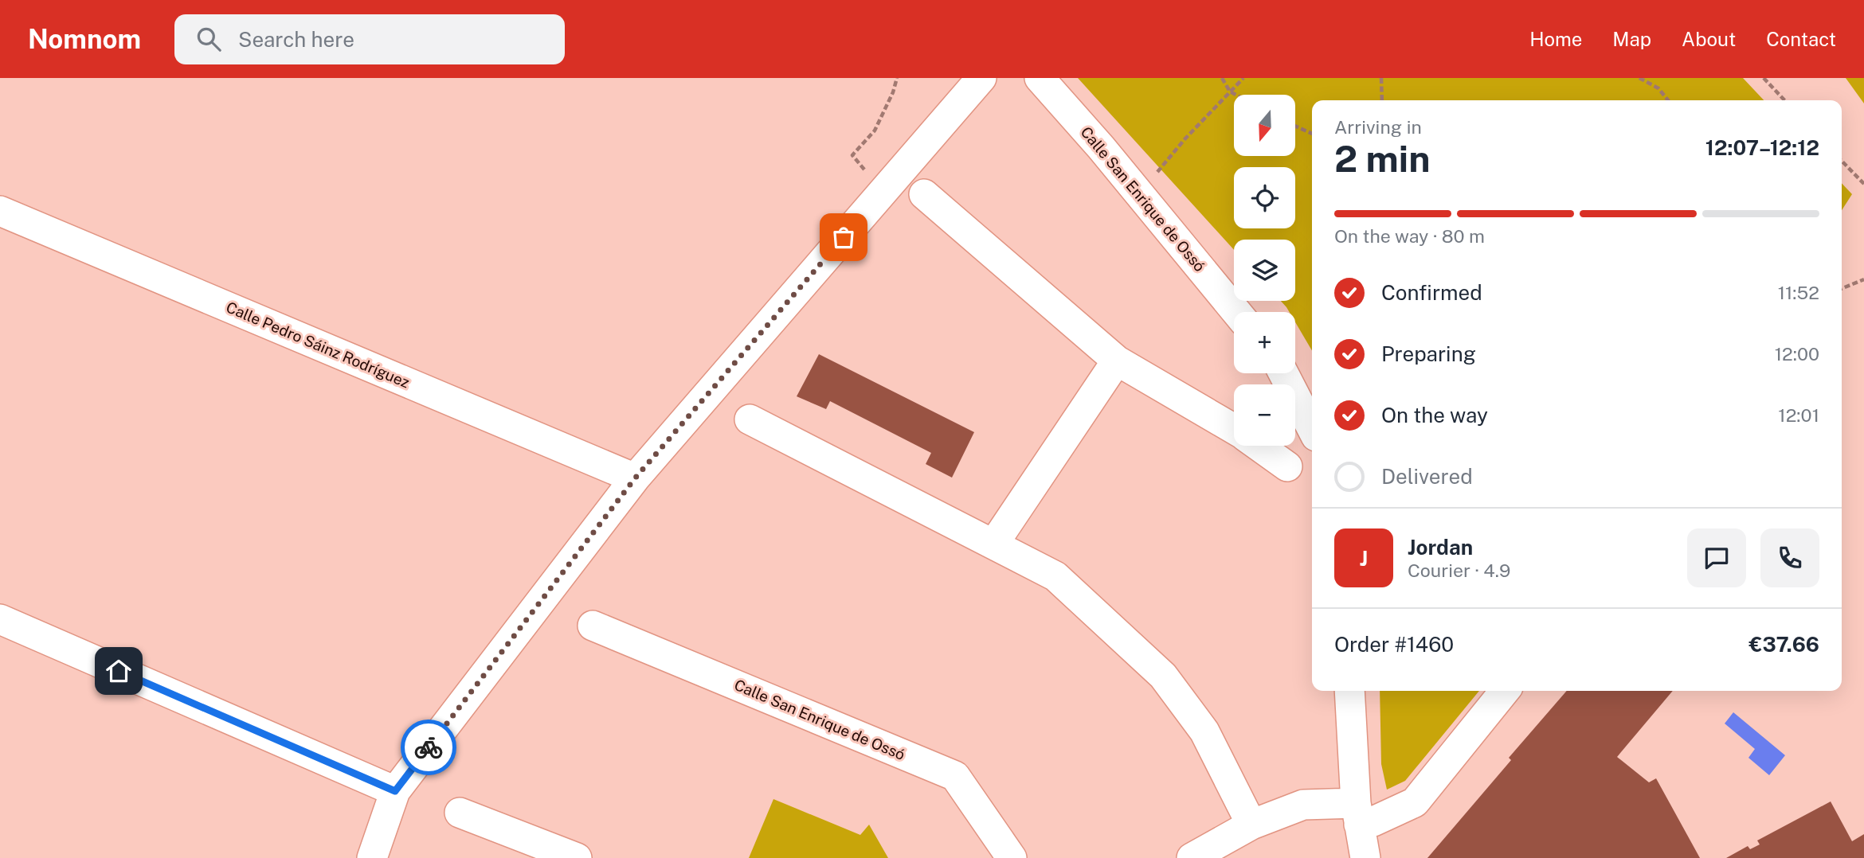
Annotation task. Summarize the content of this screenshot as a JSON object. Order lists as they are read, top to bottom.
{
  "streets": {
    "street": ["Calle San Enrique de Ossó", "Calle Pedro Sáinz Rodríguez"]
  },
  "north": "bottom",
  "page": {
    "header": "Nomnom",
    "search": "Search here",
    "nav": [
      "Home",
      "Map",
      "About",
      "Contact"
    ],
    "map_buttons": ["+", "−"],
    "heading": ["2 min", "Arriving in", "12:07–12:12"],
    "panel": [
      "Jordan",
      "Courier · 4.9",
      "Order #1460",
      "€37.66"
    ],
    "bar": "On the way · 80 m",
    "list": [
      ["Confirmed", "11:52"],
      ["Preparing", "12:00"],
      ["On the way", "12:01"],
      "Delivered"
    ],
    "round": "J"
  }
}
